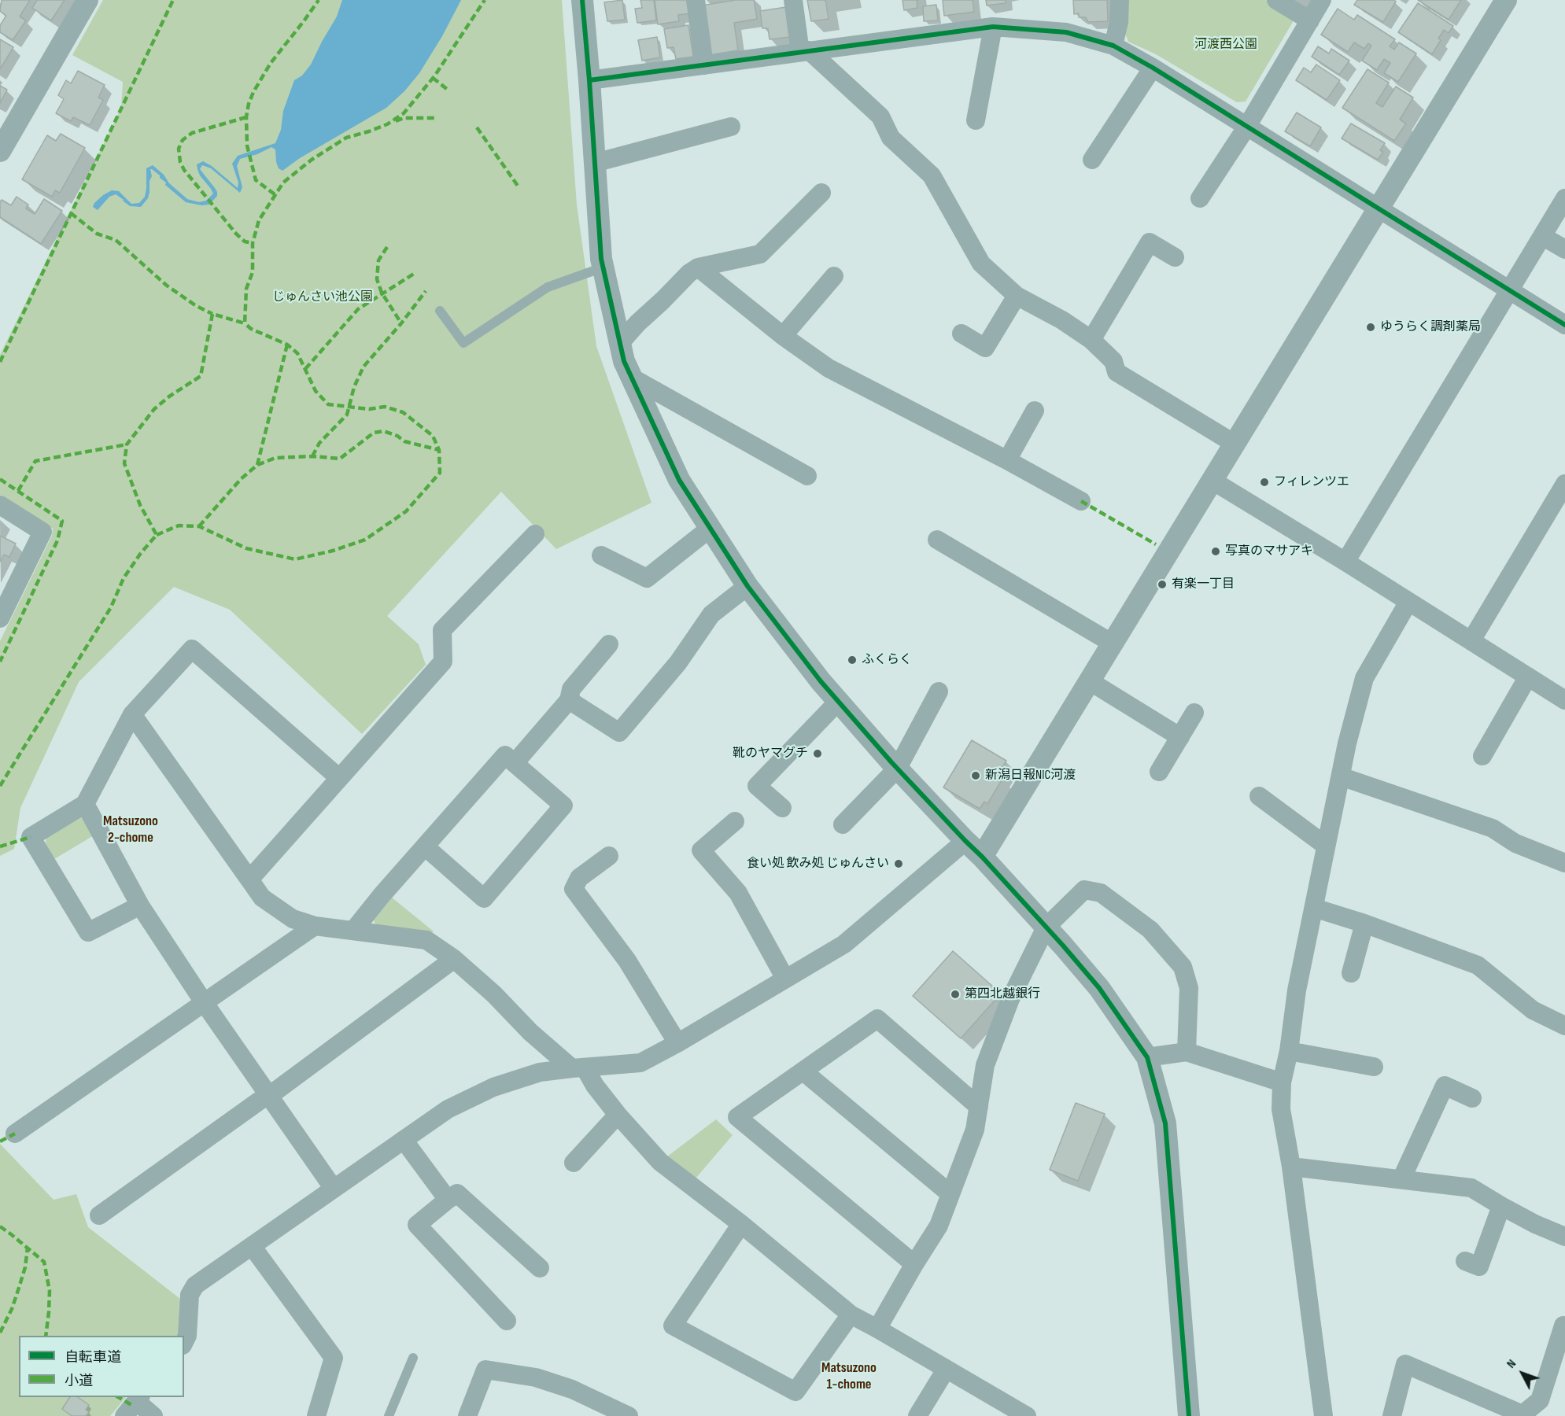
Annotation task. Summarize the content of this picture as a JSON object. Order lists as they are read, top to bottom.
{
  "districts": ["Matsuzono 2-chome", "Matsuzono 1-chome"],
  "parks": ["河渡西公園", "じゅんさい池公園"],
  "places": [
    "ゆうらく調剤薬局",
    "フィレンツエ",
    "写真のマサアキ",
    "有楽一丁目",
    "ふくらく",
    "靴のヤマグチ",
    "新潟日報NIC河渡",
    "食い処 飲み処 じゅんさい",
    "第四北越銀行"
  ],
  "legend": ["自転車道", "小道"],
  "north": "top left"
}
